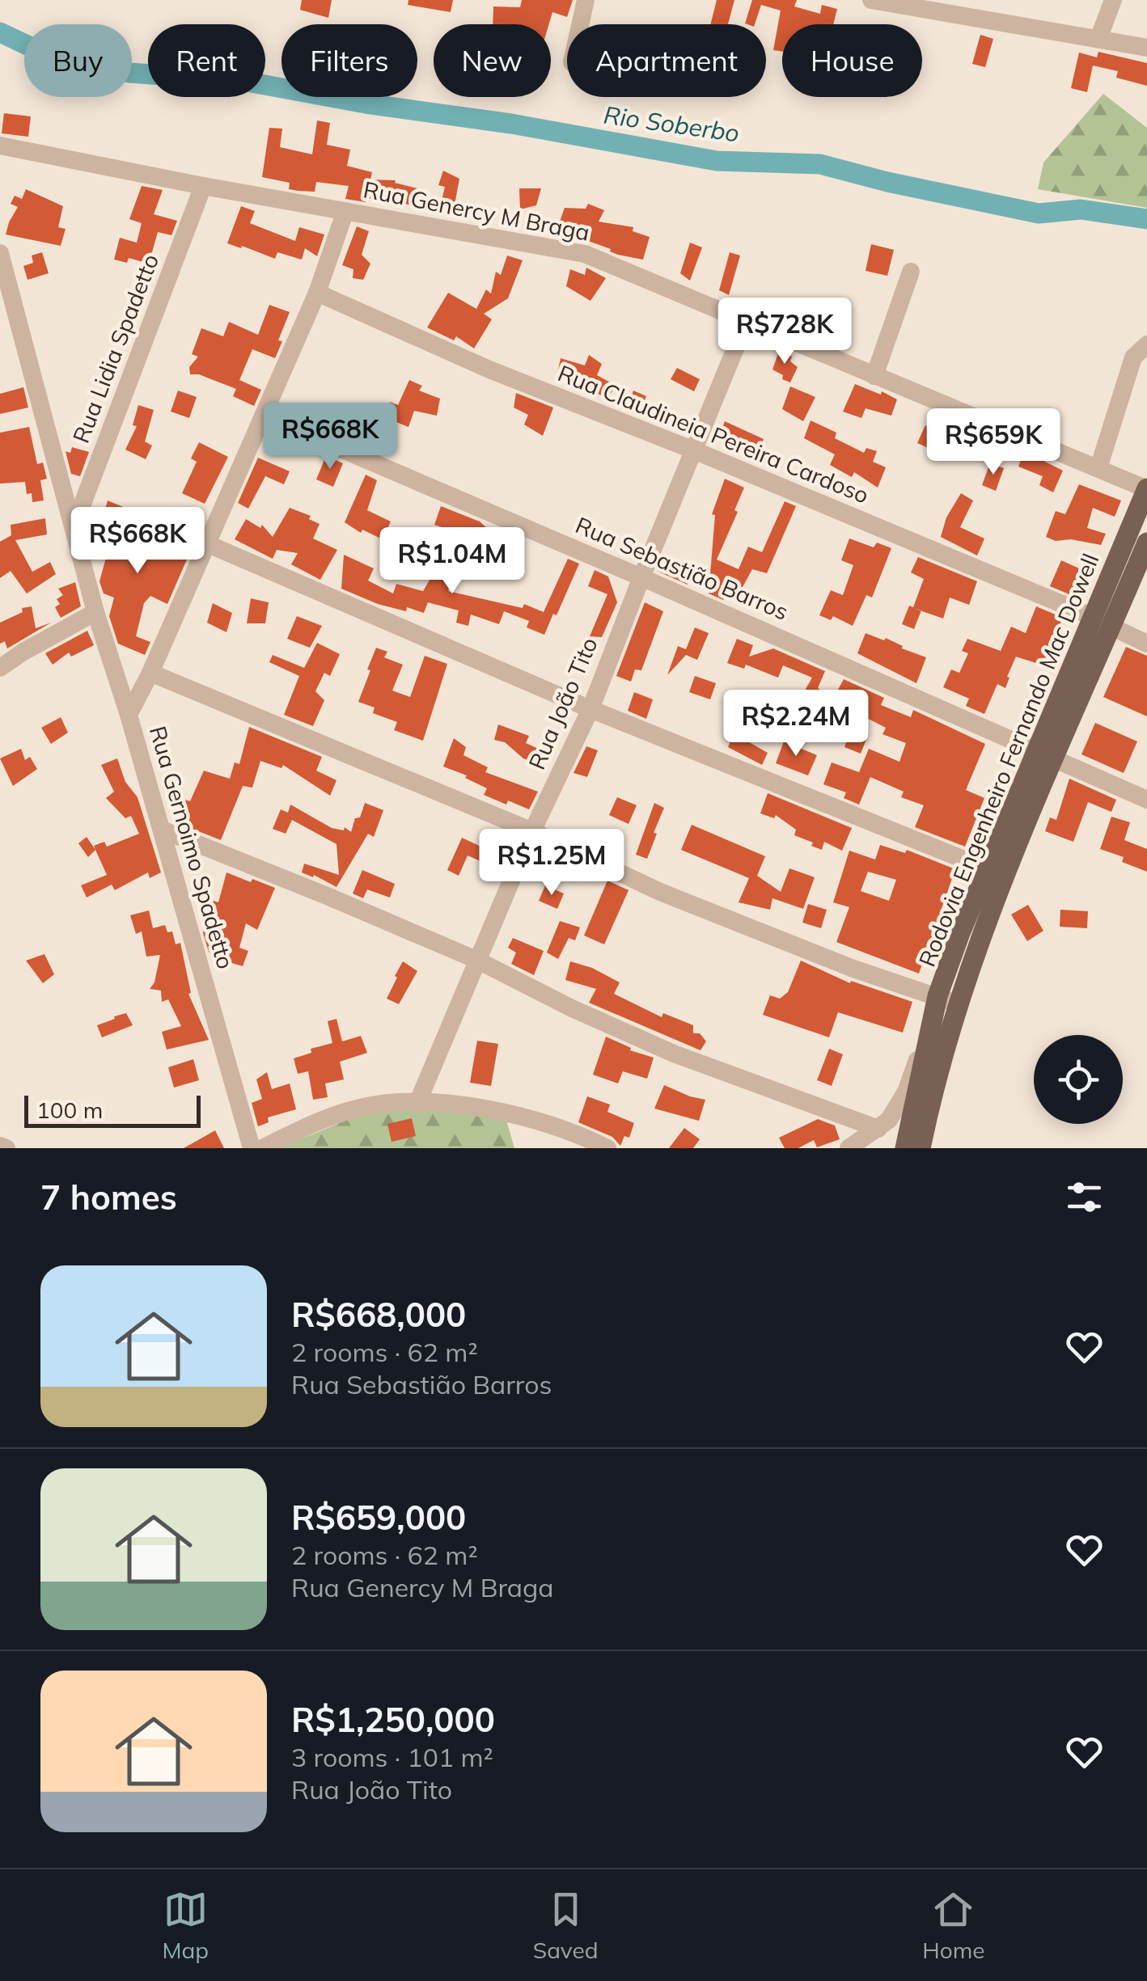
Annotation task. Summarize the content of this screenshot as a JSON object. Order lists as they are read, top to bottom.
{
  "streets": {
    "main road": ["Rodovia Engenheiro Fernando Mac Dowell"],
    "street": [
      "Rua Genercy M Braga",
      "Rua Lidia Spadetto",
      "Rua Claudineia Pereira Cardoso",
      "Rua Sebastião Barros",
      "Rua João Tito",
      "Rua Gernoimo Spadetto"
    ]
  },
  "crossings": [
    ["Rua Genercy M Braga", "Rua Lidia Spadetto"],
    ["Rua Genercy M Braga", "Rua João Tito"],
    ["Rua Genercy M Braga", "Rodovia Engenheiro Fernando Mac Dowell"],
    ["Rua Genercy M Braga", "Rua Gernoimo Spadetto"],
    ["Rua Claudineia Pereira Cardoso", "Rua João Tito"],
    ["Rua Claudineia Pereira Cardoso", "Rodovia Engenheiro Fernando Mac Dowell"],
    ["Rua Claudineia Pereira Cardoso", "Rua Gernoimo Spadetto"],
    ["Rua Sebastião Barros", "Rua João Tito"],
    ["Rua Sebastião Barros", "Rodovia Engenheiro Fernando Mac Dowell"],
    ["Rua Sebastião Barros", "Rua Gernoimo Spadetto"]
  ],
  "water": ["Rio Soberbo"],
  "scale_bar": "100 m",
  "page": {
    "chip": [
      "Buy",
      "Rent",
      "Filters",
      "New",
      "Apartment",
      "House"
    ],
    "price": [
      "R$728K",
      "R$668K",
      "R$659K",
      "R$668K",
      "R$1.04M",
      "R$2.24M",
      "R$1.25M"
    ],
    "scale": "100 m",
    "heading": "7 homes",
    "list": [
      {
        "name": "R$668,000",
        "note": "2 rooms · 62 m² · Rua Sebastião Barros"
      },
      {
        "name": "R$659,000",
        "note": "2 rooms · 62 m² · Rua Genercy M Braga"
      },
      {
        "name": "R$1,250,000",
        "note": "3 rooms · 101 m² · Rua João Tito"
      }
    ],
    "tabs": ["Map", "Saved", "Home"]
  }
}
